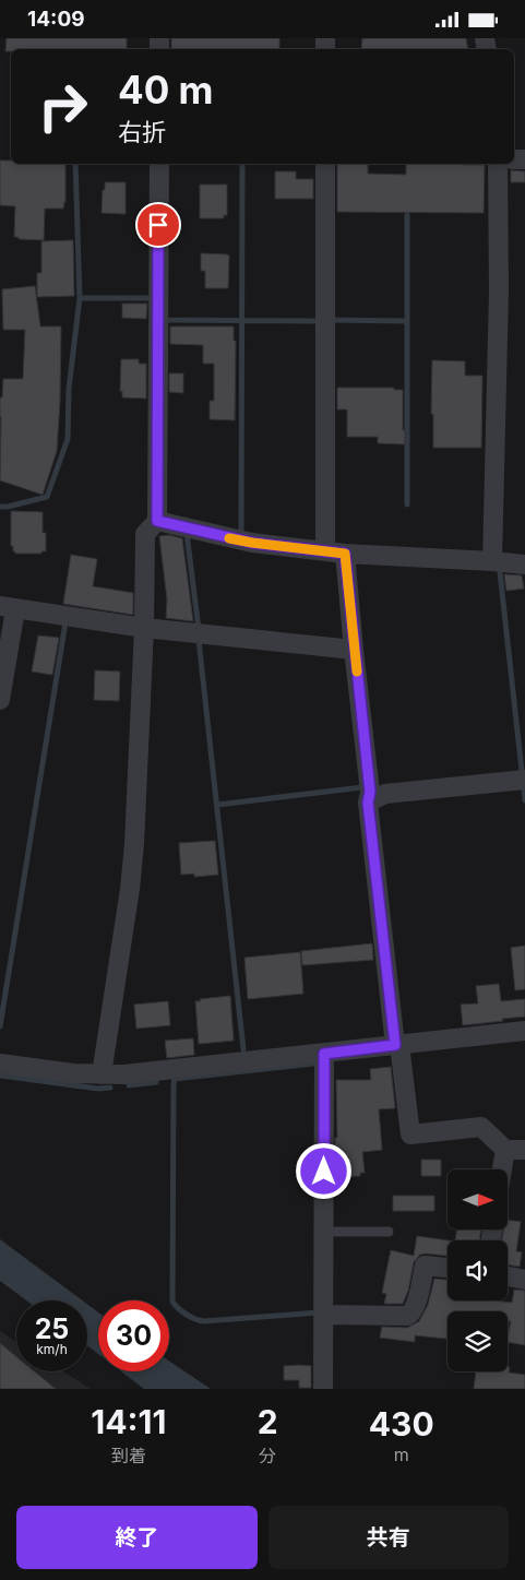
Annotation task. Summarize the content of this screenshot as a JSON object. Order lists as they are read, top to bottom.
{
  "north": "right",
  "page": {
    "status": "14:09",
    "turn": ["40 m", "右折"],
    "speed": "25 km/h",
    "limit": "30",
    "eta": [
      "14:11",
      "到着",
      "2",
      "分",
      "430",
      "m"
    ],
    "buttons": ["終了", "共有"]
  }
}
